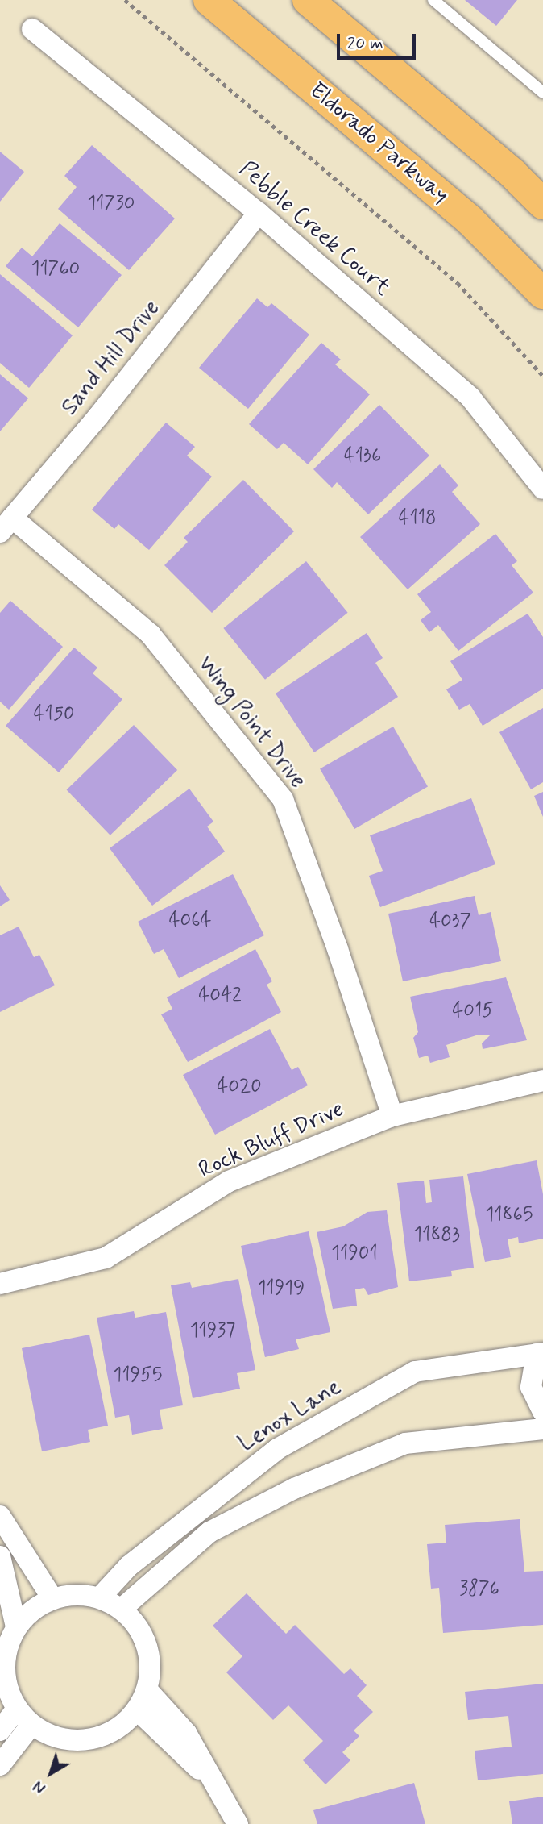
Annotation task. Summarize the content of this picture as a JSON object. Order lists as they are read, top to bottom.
{
  "streets": {
    "main road": ["Eldorado Parkway"],
    "street": [
      "Pebble Creek Court",
      "Sand Hill Drive",
      "Wing Point Drive",
      "Rock Bluff Drive",
      "Lenox Lane"
    ]
  },
  "crossings": [
    ["Pebble Creek Court", "Sand Hill Drive"],
    ["Sand Hill Drive", "Wing Point Drive"],
    ["Wing Point Drive", "Rock Bluff Drive"]
  ],
  "house_numbers": [
    "11730",
    "11760",
    "4136",
    "4118",
    "4150",
    "4064",
    "4037",
    "4042",
    "4015",
    "4020",
    "11865",
    "11883",
    "11901",
    "11919",
    "11937",
    "11955",
    "3876"
  ],
  "scale_bar": "20 m",
  "north": "bottom left"
}
